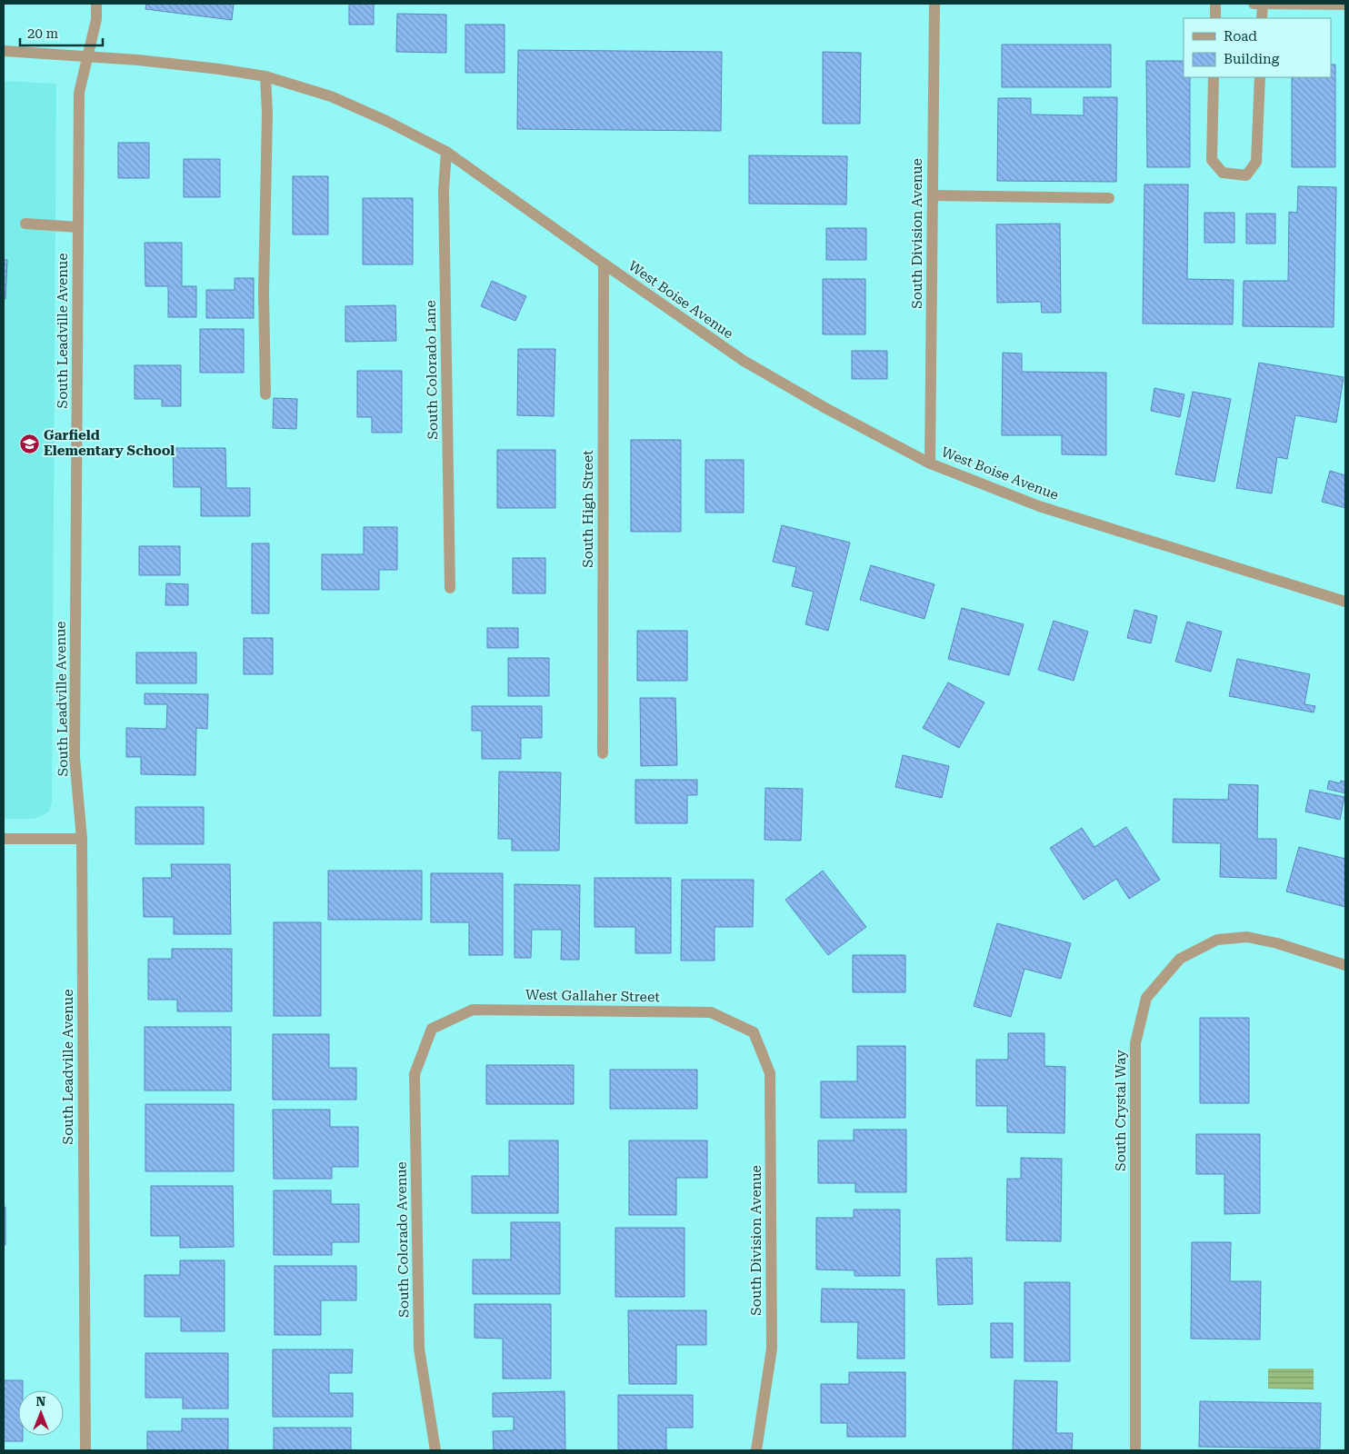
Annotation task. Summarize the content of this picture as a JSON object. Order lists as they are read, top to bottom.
{
  "streets": {
    "street": [
      "South Division Avenue",
      "West Boise Avenue",
      "South Leadville Avenue",
      "South Colorado Lane",
      "South High Street",
      "West Gallaher Street",
      "South Crystal Way",
      "South Colorado Avenue"
    ]
  },
  "crossings": [
    ["South Division Avenue", "West Boise Avenue"],
    ["South Division Avenue", "West Gallaher Street"],
    ["West Boise Avenue", "South Leadville Avenue"],
    ["West Boise Avenue", "South Colorado Lane"],
    ["West Boise Avenue", "South High Street"],
    ["West Gallaher Street", "South Colorado Avenue"]
  ],
  "places": {
    "school or university": ["Garfield Elementary School"]
  },
  "legend": ["Road", "Building"],
  "scale_bar": "20 m",
  "north": "top"
}
